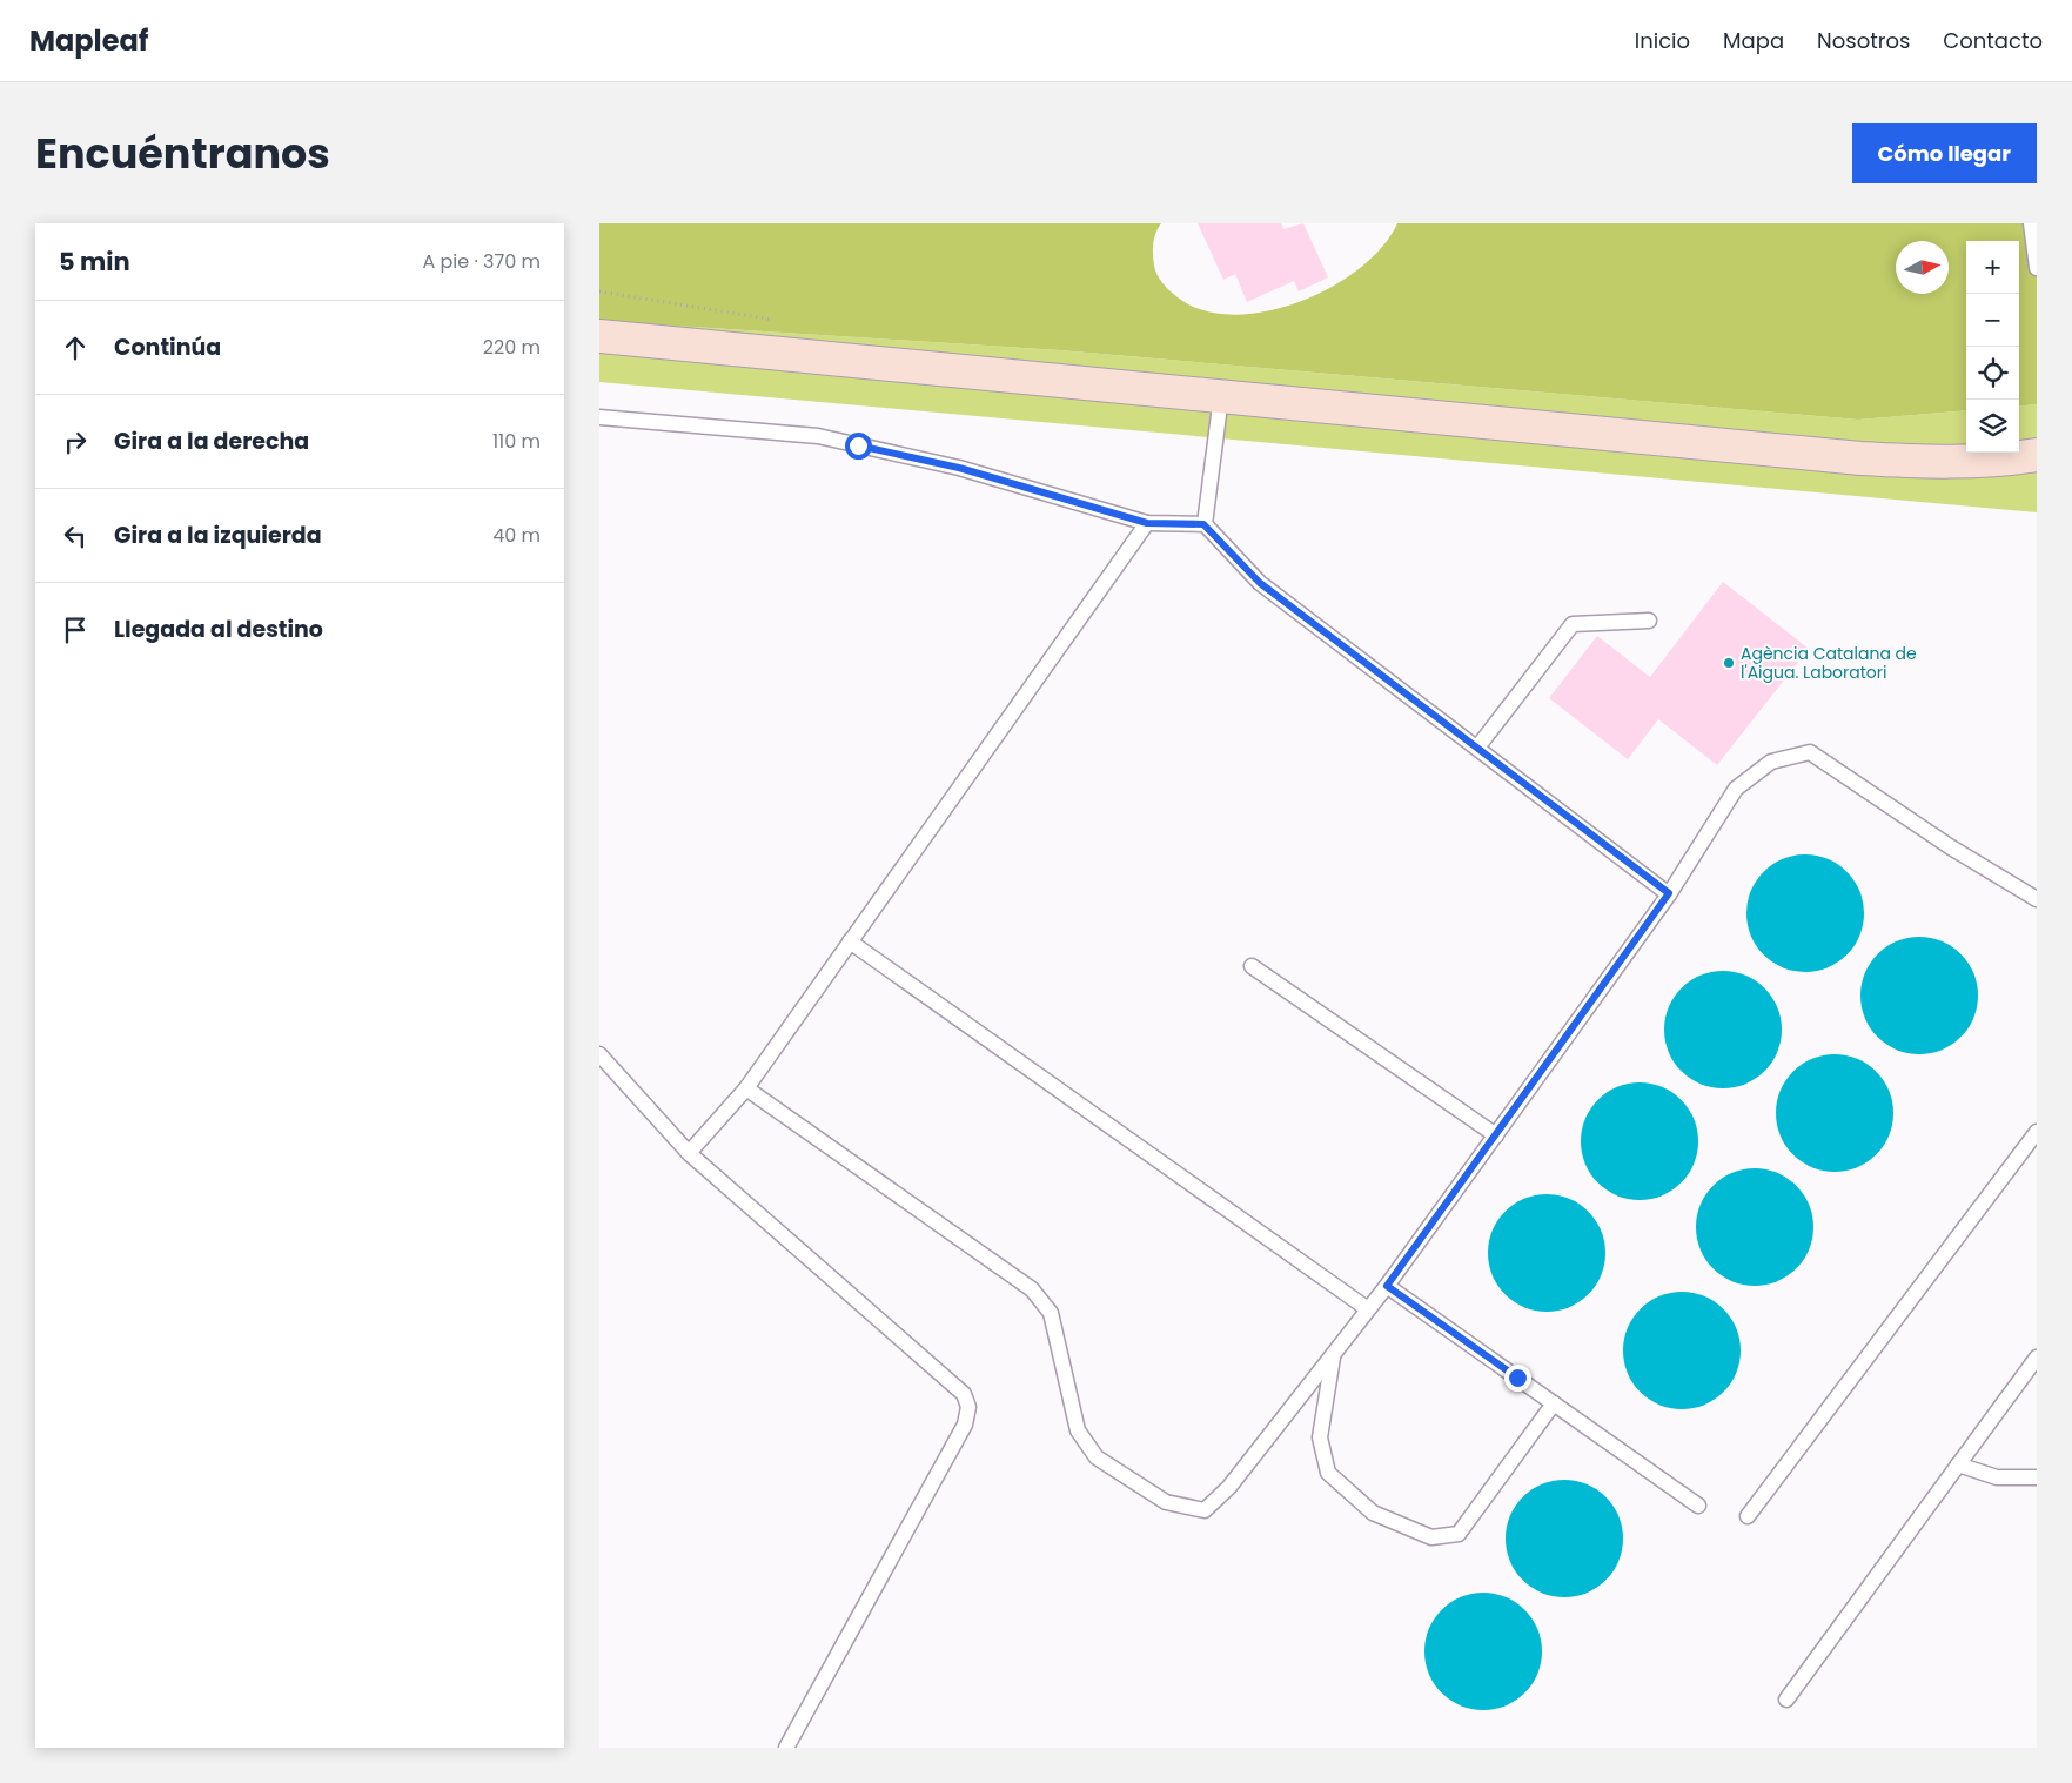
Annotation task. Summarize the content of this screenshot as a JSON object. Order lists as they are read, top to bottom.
{
  "places": ["Agència Catalana de l'Aigua. Laboratori"],
  "north": "right",
  "page": {
    "header": "Mapleaf",
    "nav": [
      "Inicio",
      "Mapa",
      "Nosotros",
      "Contacto"
    ],
    "title": "Encuéntranos",
    "buttons": "Cómo llegar",
    "heading": ["5 min", "A pie · 370 m"],
    "map_buttons": ["+", "−"],
    "list": [
      ["Continúa", "220 m"],
      ["Gira a la derecha", "110 m"],
      ["Gira a la izquierda", "40 m"],
      "Llegada al destino"
    ]
  }
}
